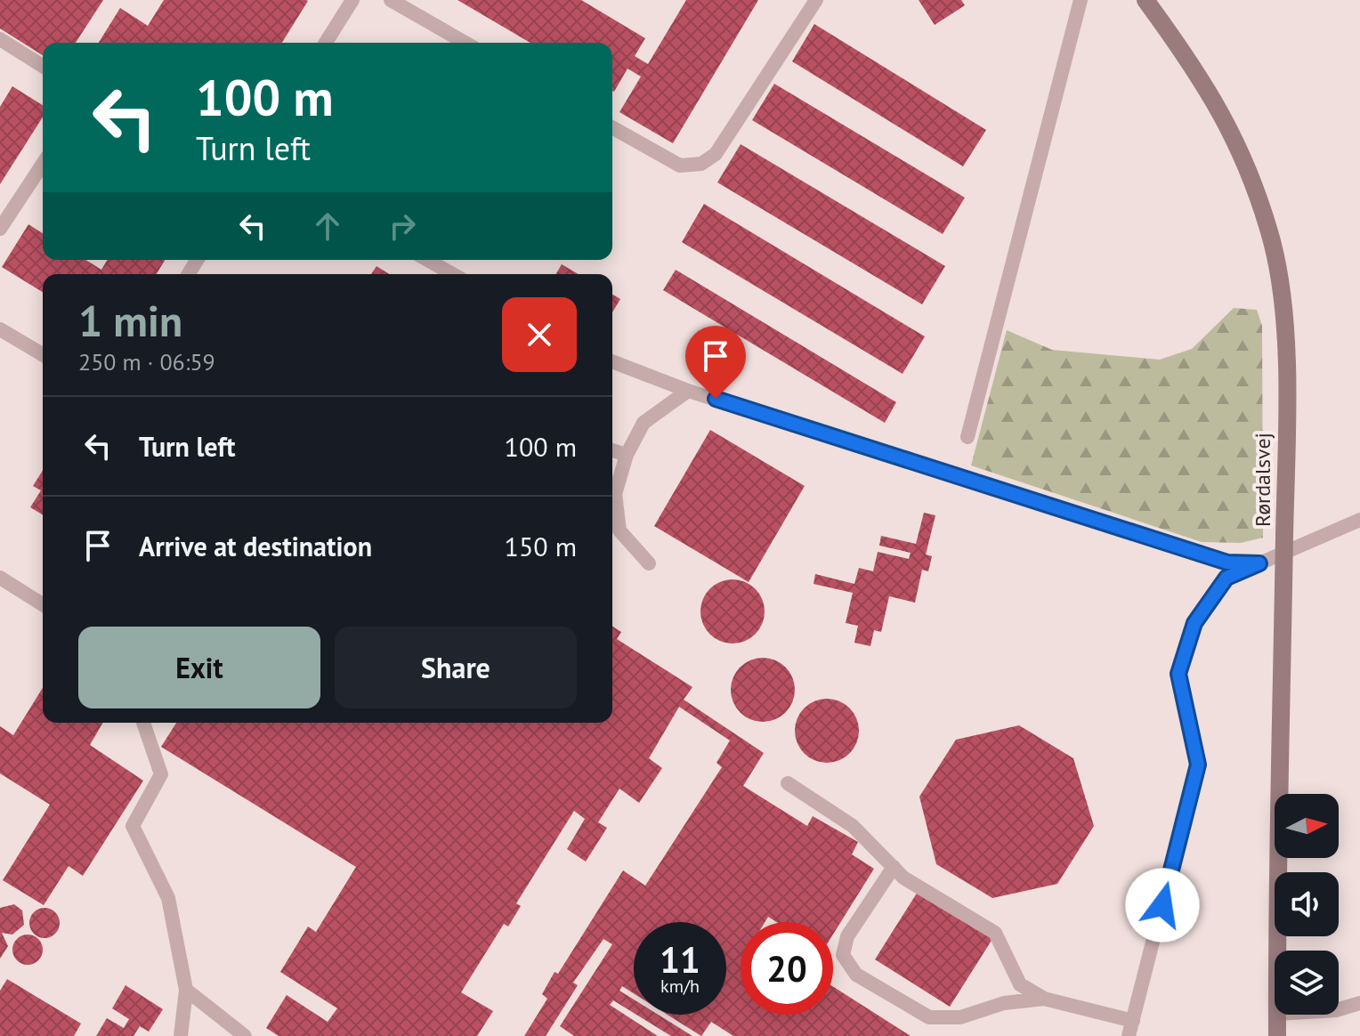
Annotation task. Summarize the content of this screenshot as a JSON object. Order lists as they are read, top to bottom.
{
  "streets": {
    "street": ["Rørdalsvej"]
  },
  "north": "right",
  "page": {
    "turn": ["100 m", "Turn left"],
    "heading": ["1 min", "250 m · 06:59"],
    "list": [
      {
        "name": "Turn left",
        "value": "100 m"
      },
      {
        "name": "Arrive at destination",
        "value": "150 m"
      }
    ],
    "buttons": ["Exit", "Share"],
    "speed": "11 km/h",
    "limit": "20"
  }
}
